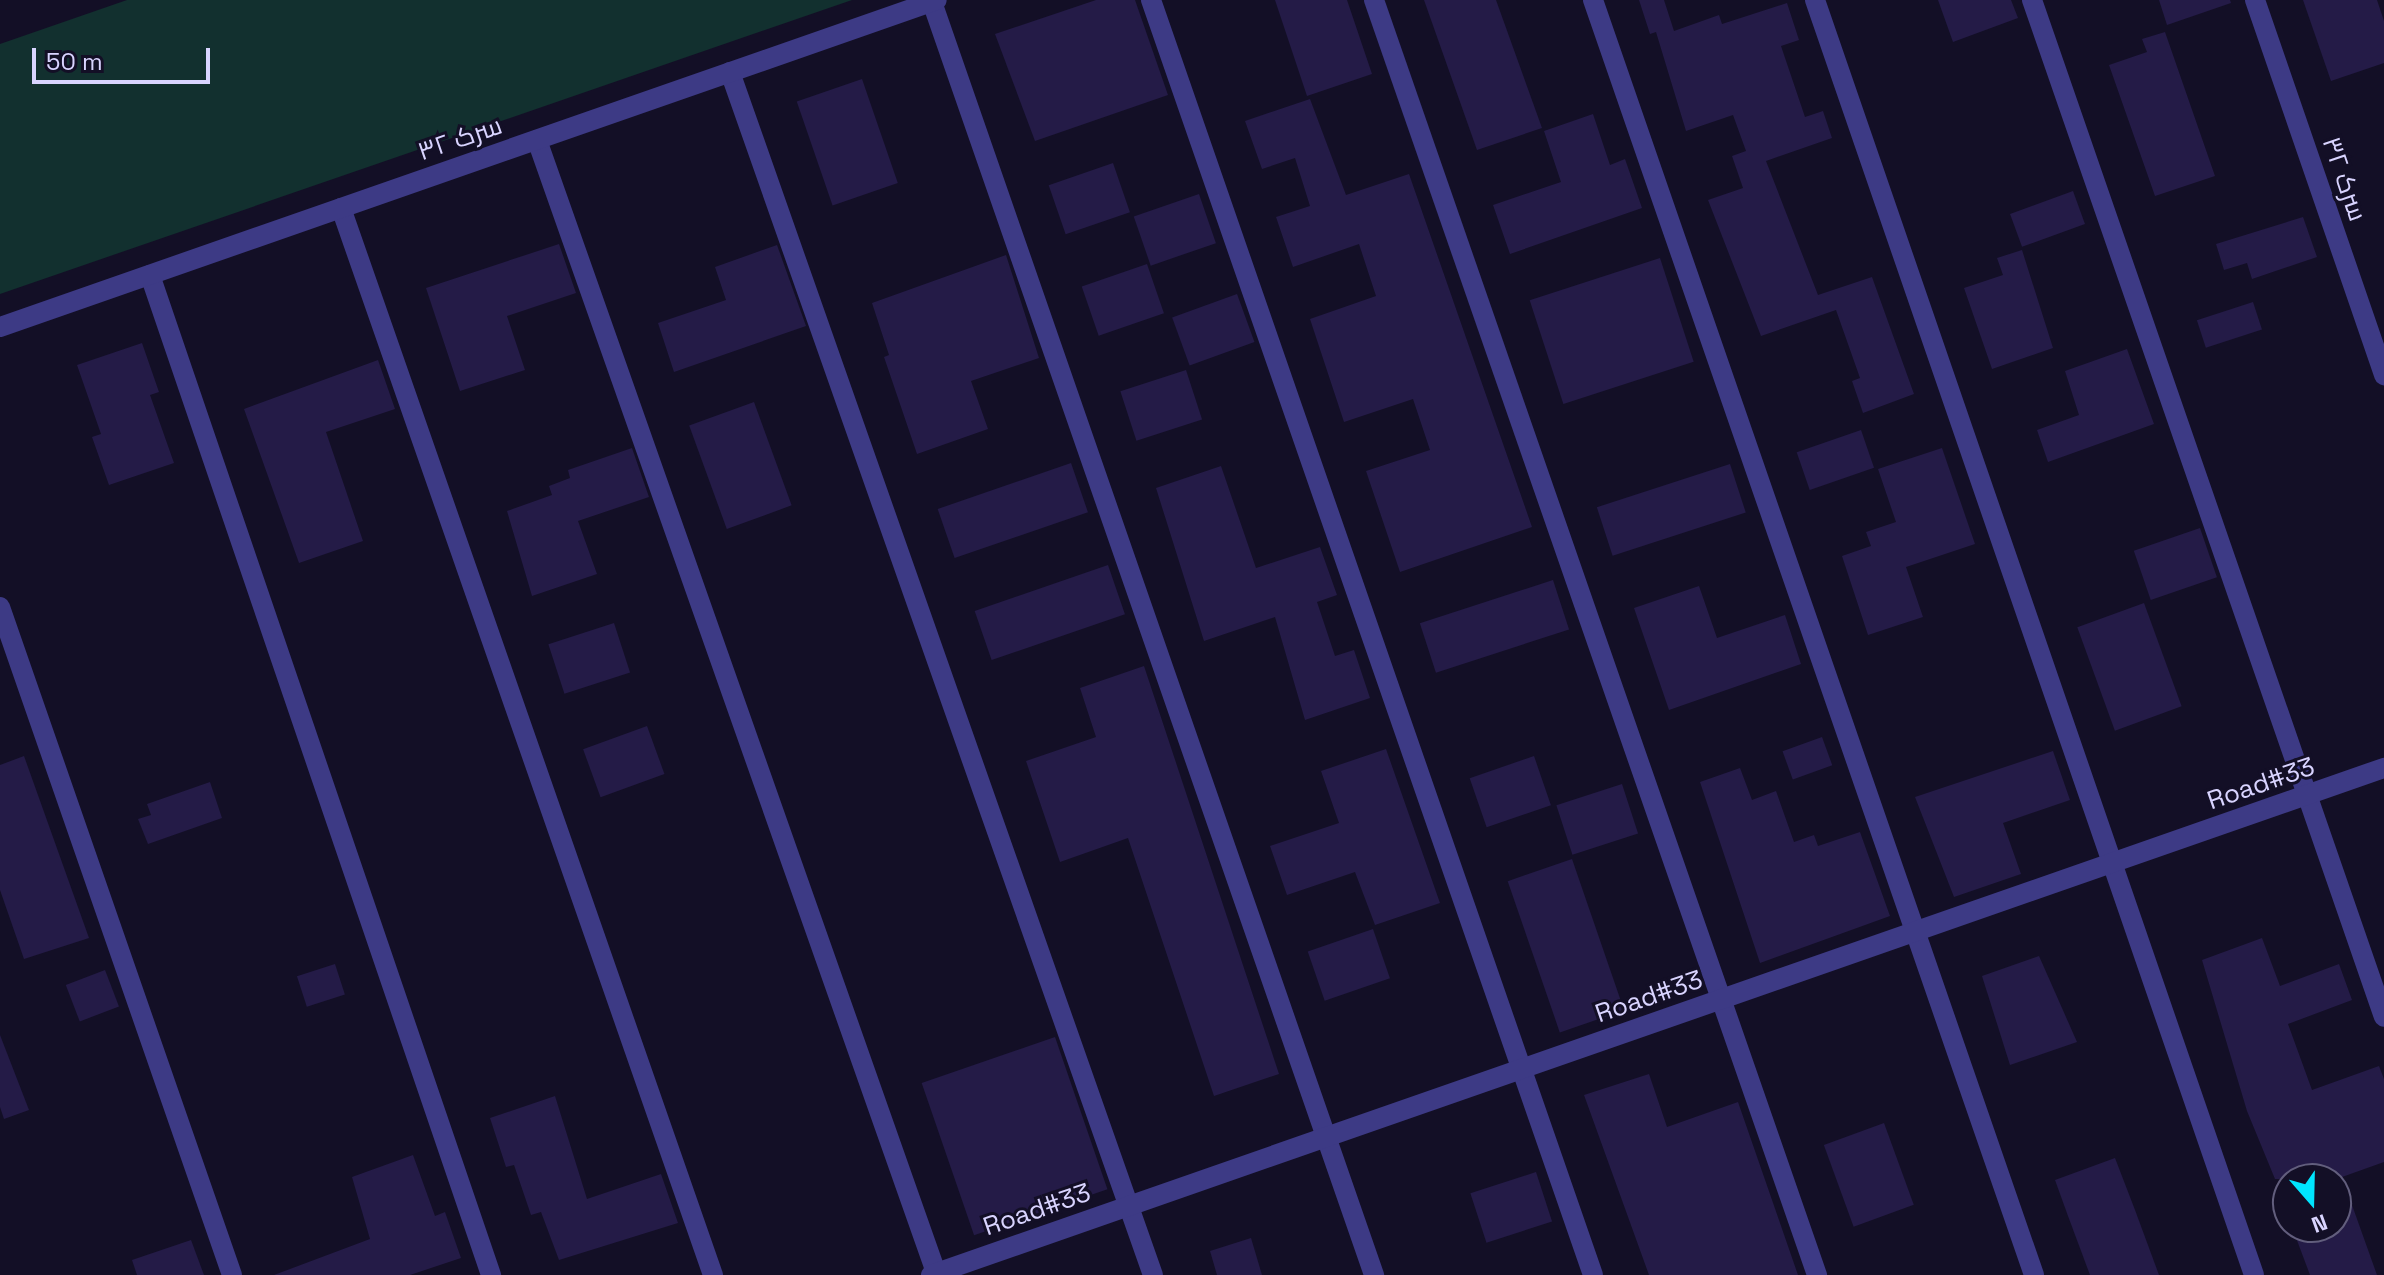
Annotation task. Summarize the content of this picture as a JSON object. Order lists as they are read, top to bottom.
{
  "streets": {
    "street": ["سرک ۳۲", "Road#33"]
  },
  "scale_bar": "50 m",
  "north": "bottom"
}
